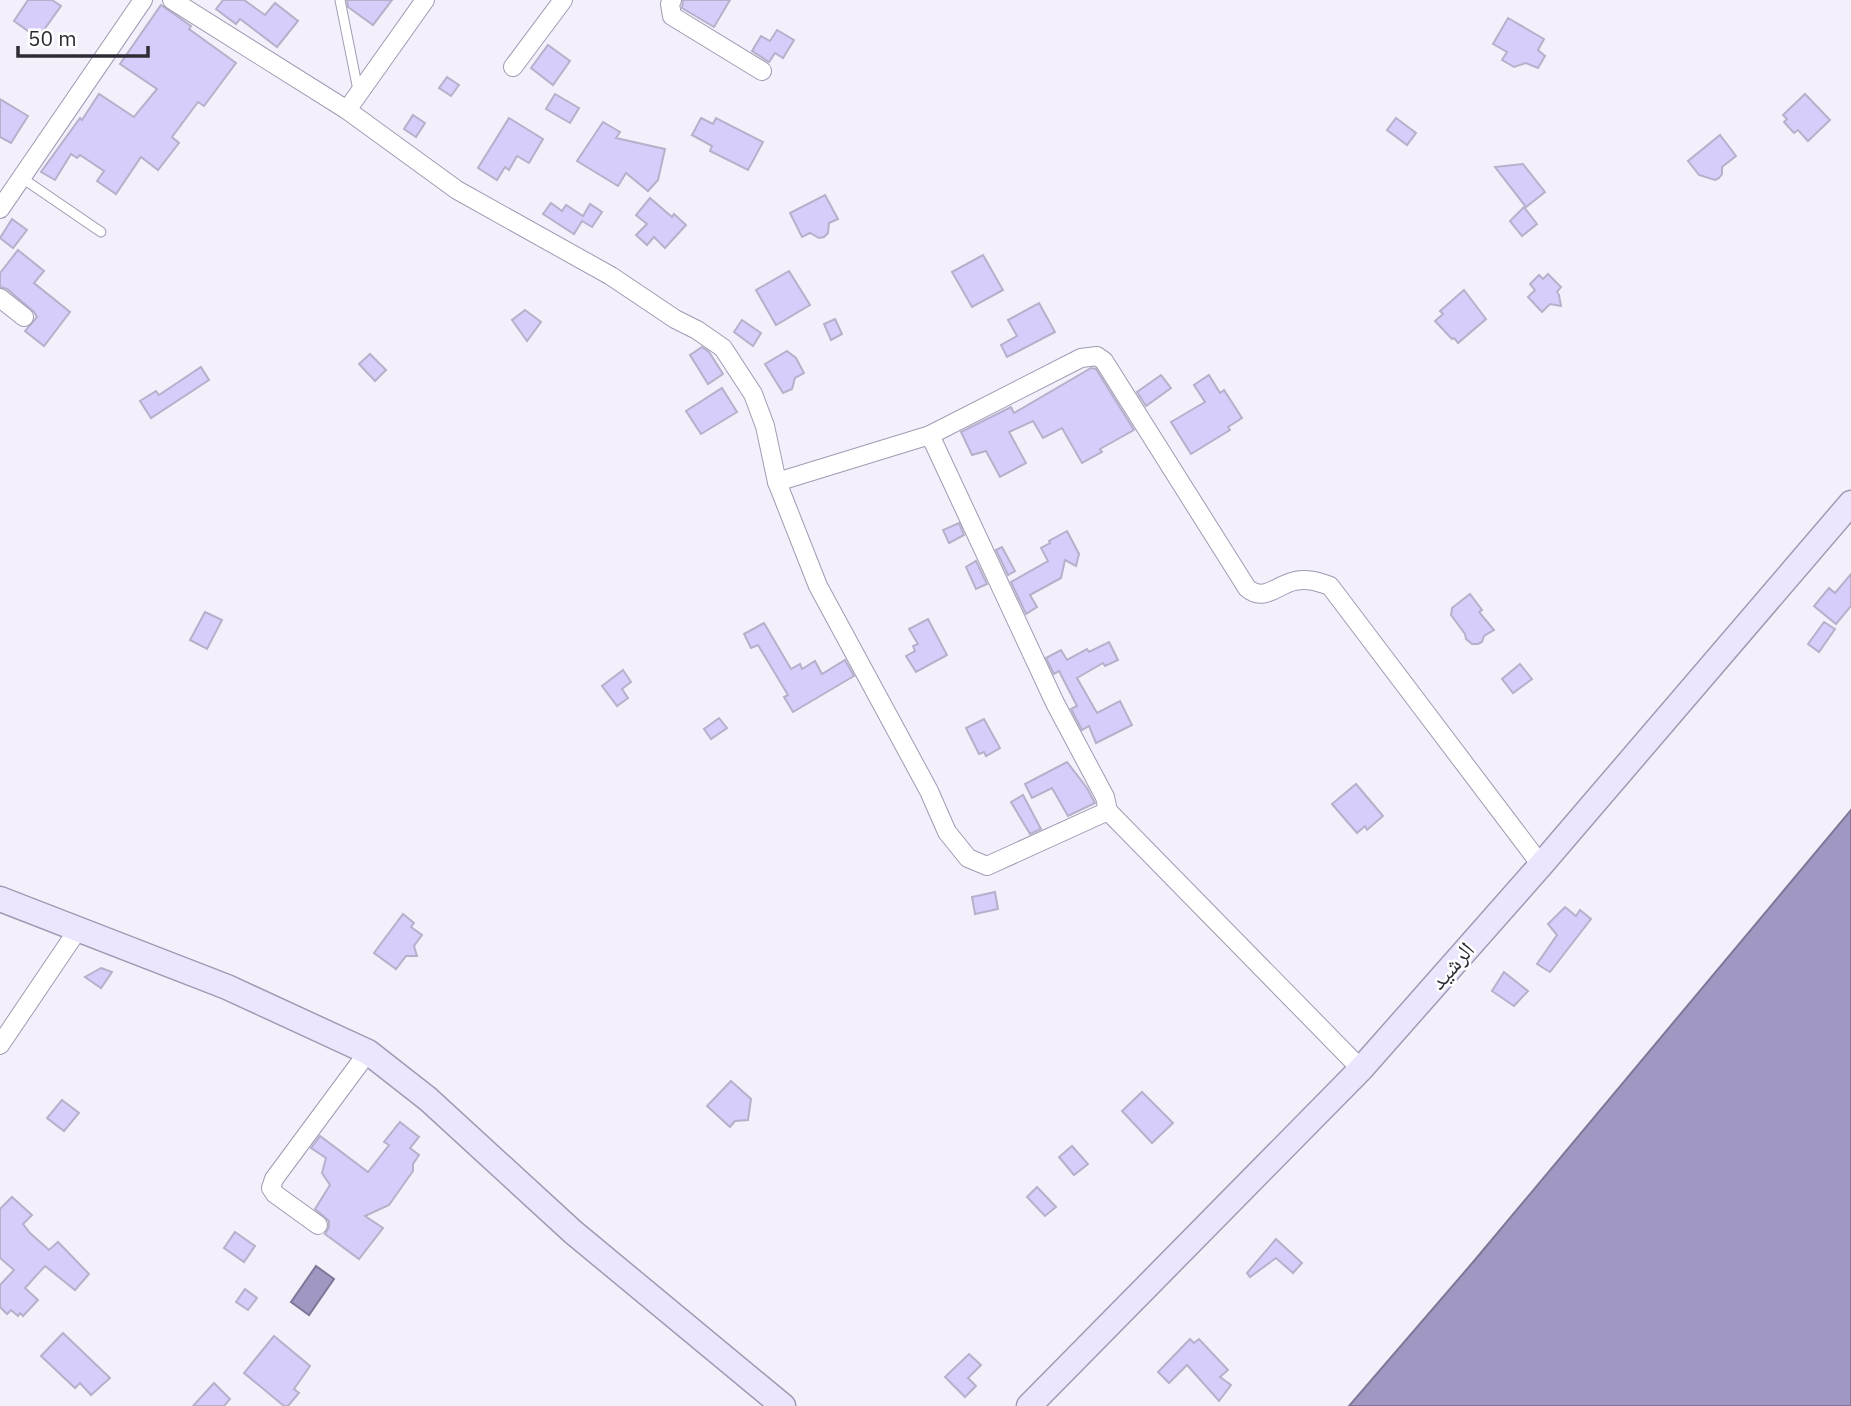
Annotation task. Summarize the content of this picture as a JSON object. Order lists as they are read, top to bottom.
{
  "streets": {
    "main road": ["الرشيد"]
  },
  "scale_bar": "50 m"
}
